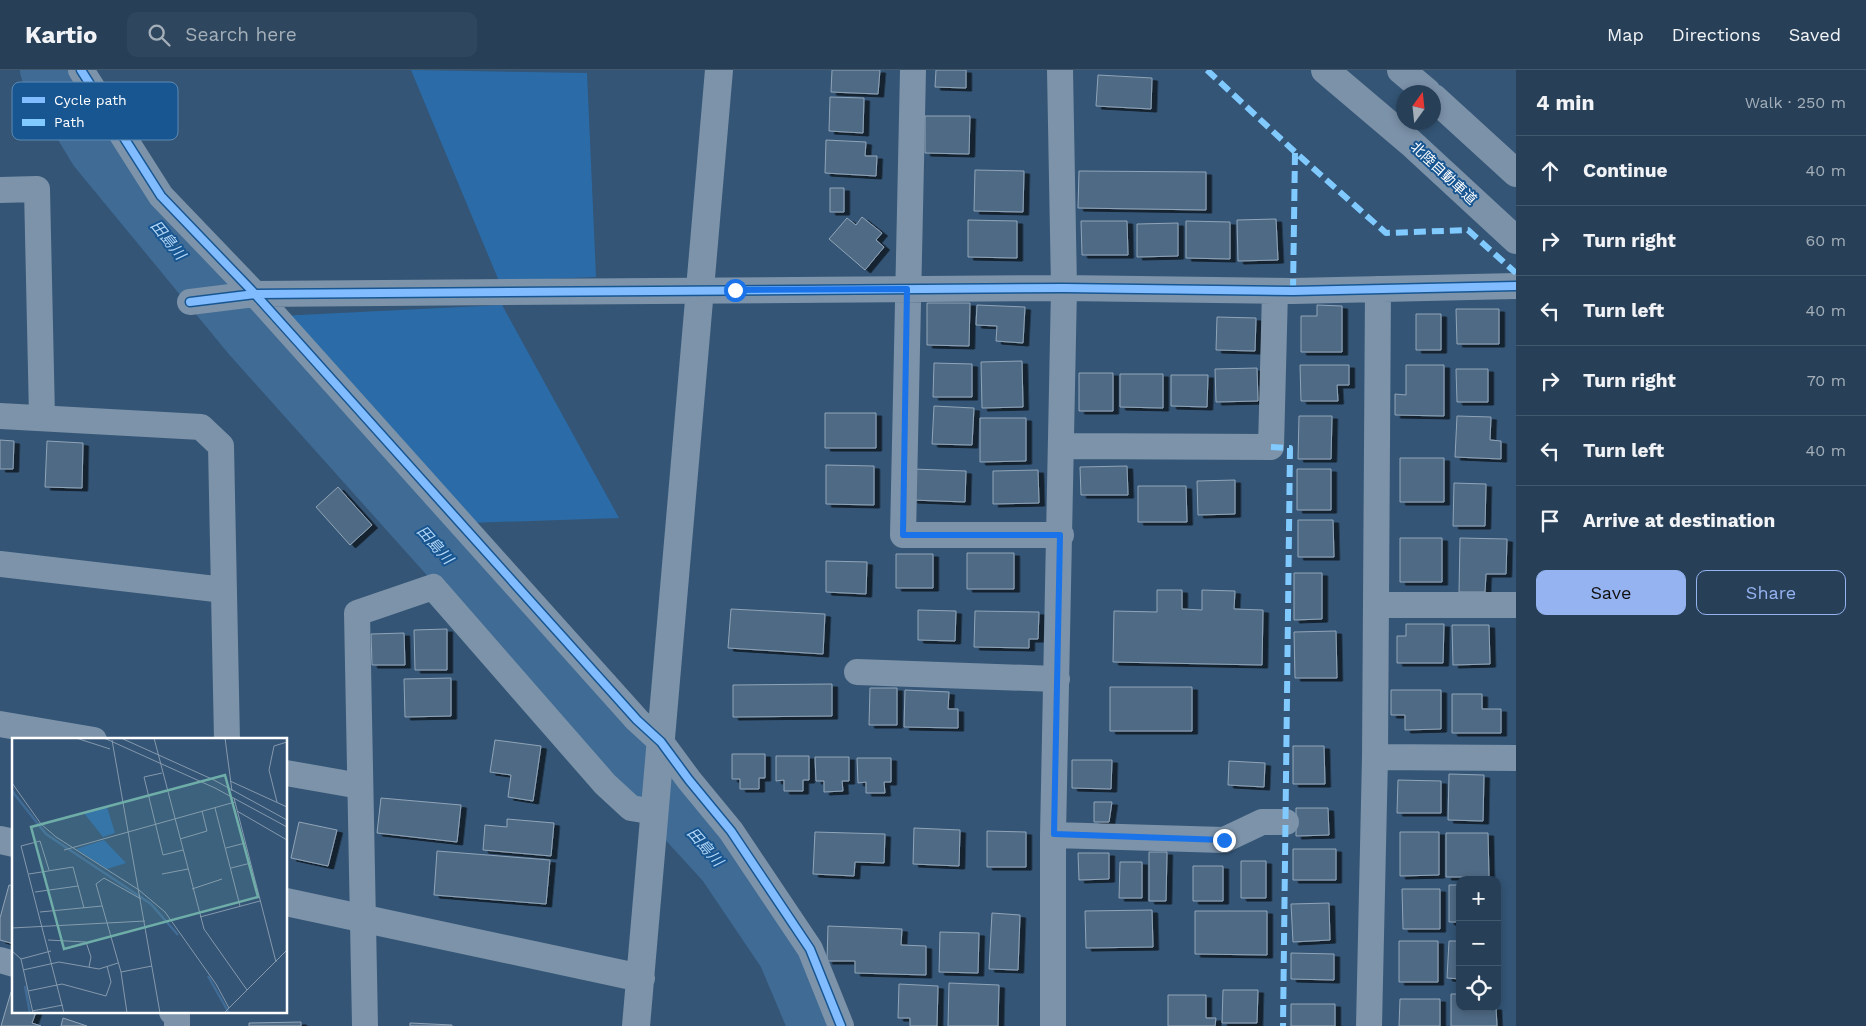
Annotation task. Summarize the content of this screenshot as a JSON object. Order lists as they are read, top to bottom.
{
  "streets": {
    "highway": ["北陸自動車道"]
  },
  "water": ["田島川"],
  "legend": ["Cycle path", "Path"],
  "north": "top",
  "page": {
    "header": "Kartio",
    "search": "Search here",
    "nav": ["Map", "Directions", "Saved"],
    "heading": ["4 min", "Walk · 250 m"],
    "list": [
      ["Continue", "40 m"],
      ["Turn right", "60 m"],
      ["Turn left", "40 m"],
      ["Turn right", "70 m"],
      ["Turn left", "40 m"],
      "Arrive at destination"
    ],
    "buttons": ["Save", "Share"],
    "map_buttons": ["+", "−"]
  }
}
